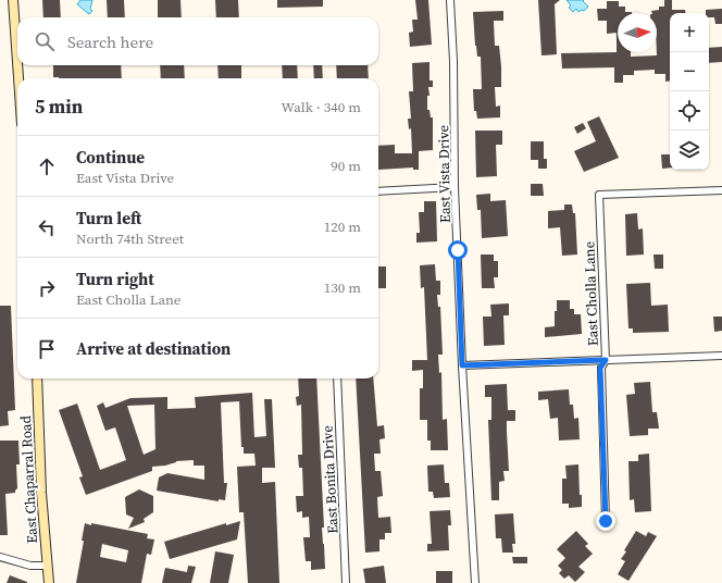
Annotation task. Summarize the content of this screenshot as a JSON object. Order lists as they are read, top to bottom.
{
  "streets": {
    "main road": ["East Chaparral Road"],
    "street": ["East Vista Drive", "East Cholla Lane", "East Bonita Drive"]
  },
  "north": "right",
  "page": {
    "map_buttons": ["+", "−"],
    "search": "Search here",
    "heading": ["5 min", "Walk · 340 m"],
    "list": [
      ["Continue", "East Vista Drive", "90 m"],
      ["Turn left", "North 74th Street", "120 m"],
      ["Turn right", "East Cholla Lane", "130 m"],
      "Arrive at destination"
    ]
  }
}
